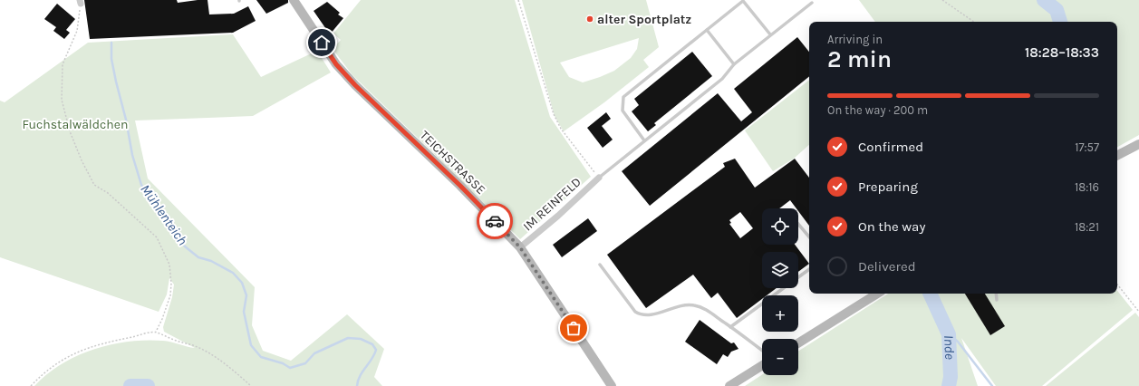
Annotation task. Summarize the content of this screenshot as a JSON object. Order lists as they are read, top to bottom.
{
  "streets": {
    "main road": ["TEICHSTRASSE"],
    "street": ["IM REINFELD"]
  },
  "crossings": [
    ["TEICHSTRASSE", "IM REINFELD"]
  ],
  "water": ["Mühlenteich", "Inde"],
  "parks": ["Fuchstalwäldchen"],
  "places": ["alter Sportplatz"],
  "page": {
    "heading": ["2 min", "Arriving in", "18:28–18:33"],
    "bar": "On the way · 200 m",
    "list": [
      ["Confirmed", "17:57"],
      ["Preparing", "18:16"],
      ["On the way", "18:21"],
      "Delivered"
    ],
    "map_buttons": ["+", "−"]
  }
}
